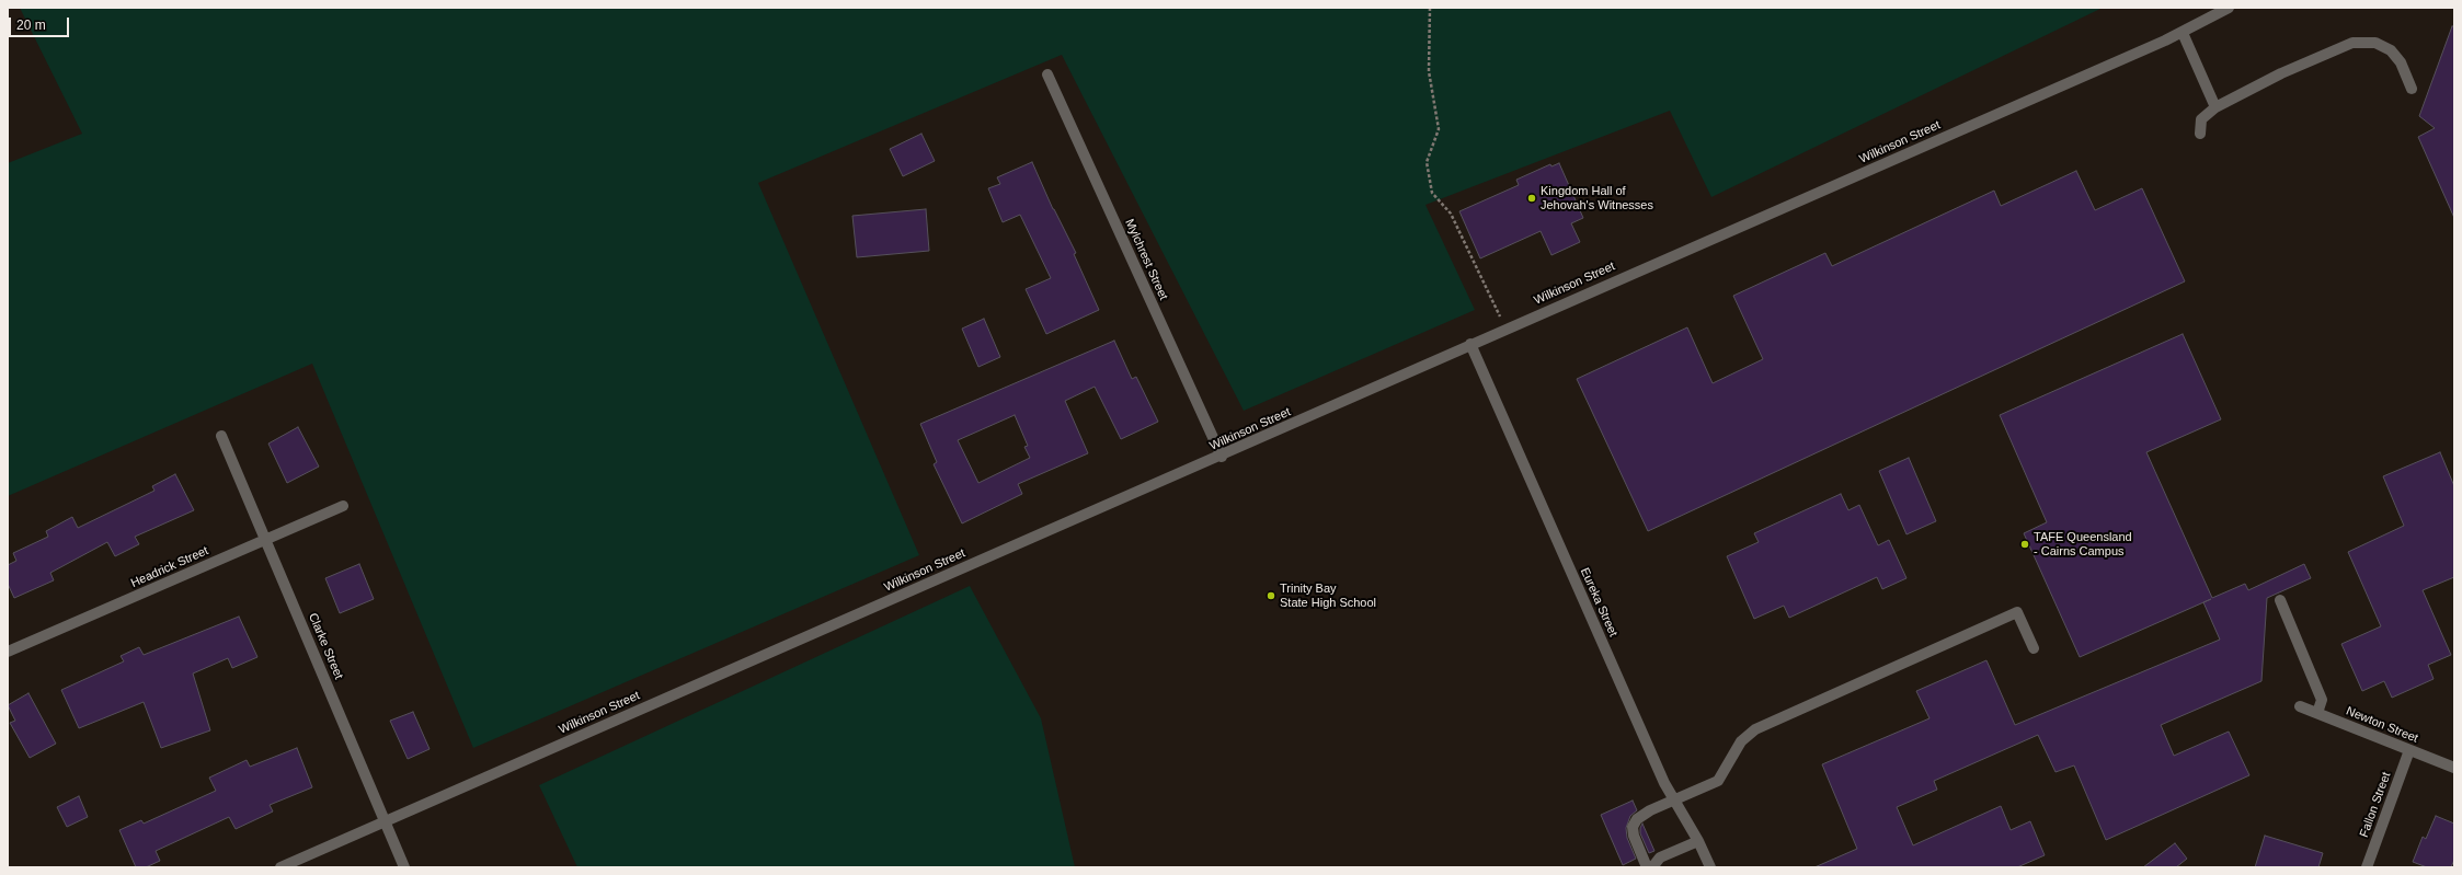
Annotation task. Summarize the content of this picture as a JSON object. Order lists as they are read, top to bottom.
{
  "streets": {
    "street": [
      "Wilkinson Street",
      "Mylchrest Street",
      "Headrick Street",
      "Eureka Street",
      "Clarke Street",
      "Newton Street",
      "Fallon Street"
    ]
  },
  "crossings": [
    ["Wilkinson Street", "Mylchrest Street"],
    ["Wilkinson Street", "Eureka Street"],
    ["Wilkinson Street", "Clarke Street"],
    ["Headrick Street", "Clarke Street"],
    ["Newton Street", "Fallon Street"]
  ],
  "places": ["Kingdom Hall of Jehovah's Witnesses", "TAFE Queensland - Cairns Campus", "Trinity Bay State High School"],
  "scale_bar": "20 m"
}
